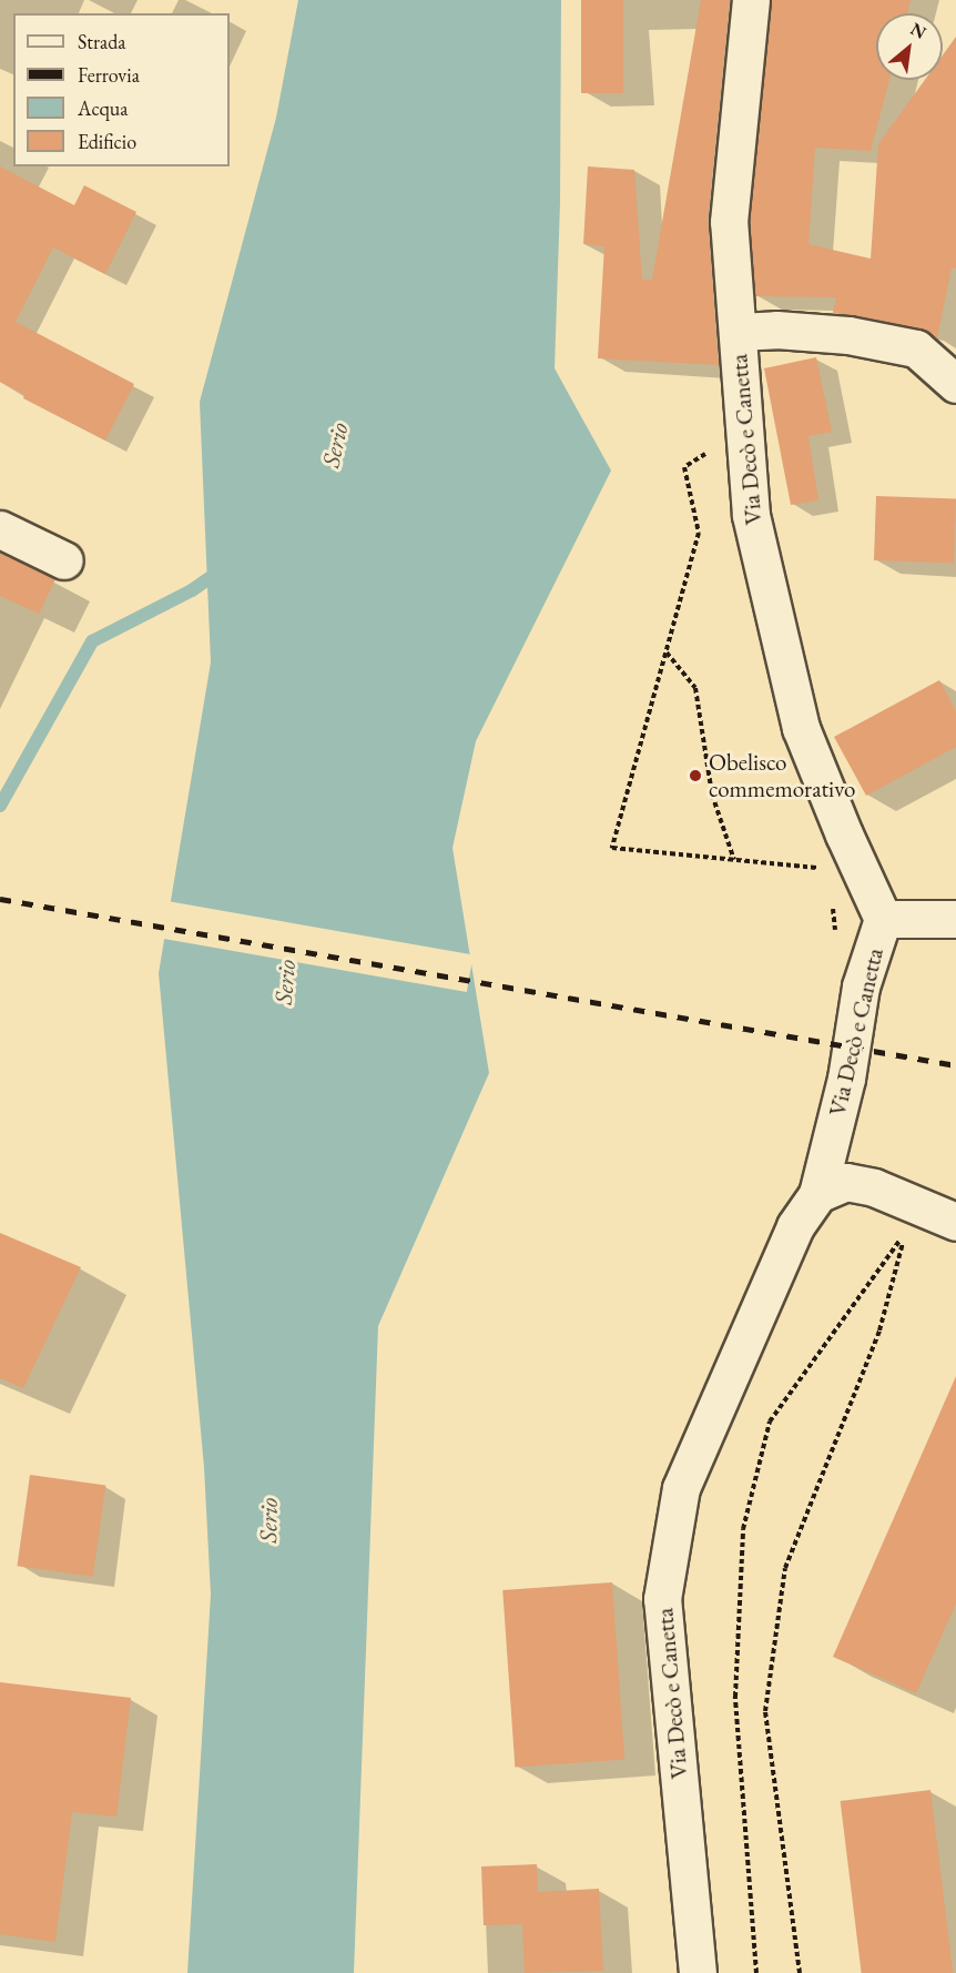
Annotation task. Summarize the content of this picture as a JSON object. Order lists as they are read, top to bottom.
{
  "streets": {
    "street": ["Via Decò e Canetta"]
  },
  "water": ["Serio"],
  "places": ["Obelisco commemorativo"],
  "legend": [
    "Strada",
    "Ferrovia",
    "Acqua",
    "Edificio"
  ],
  "north": "top right"
}
